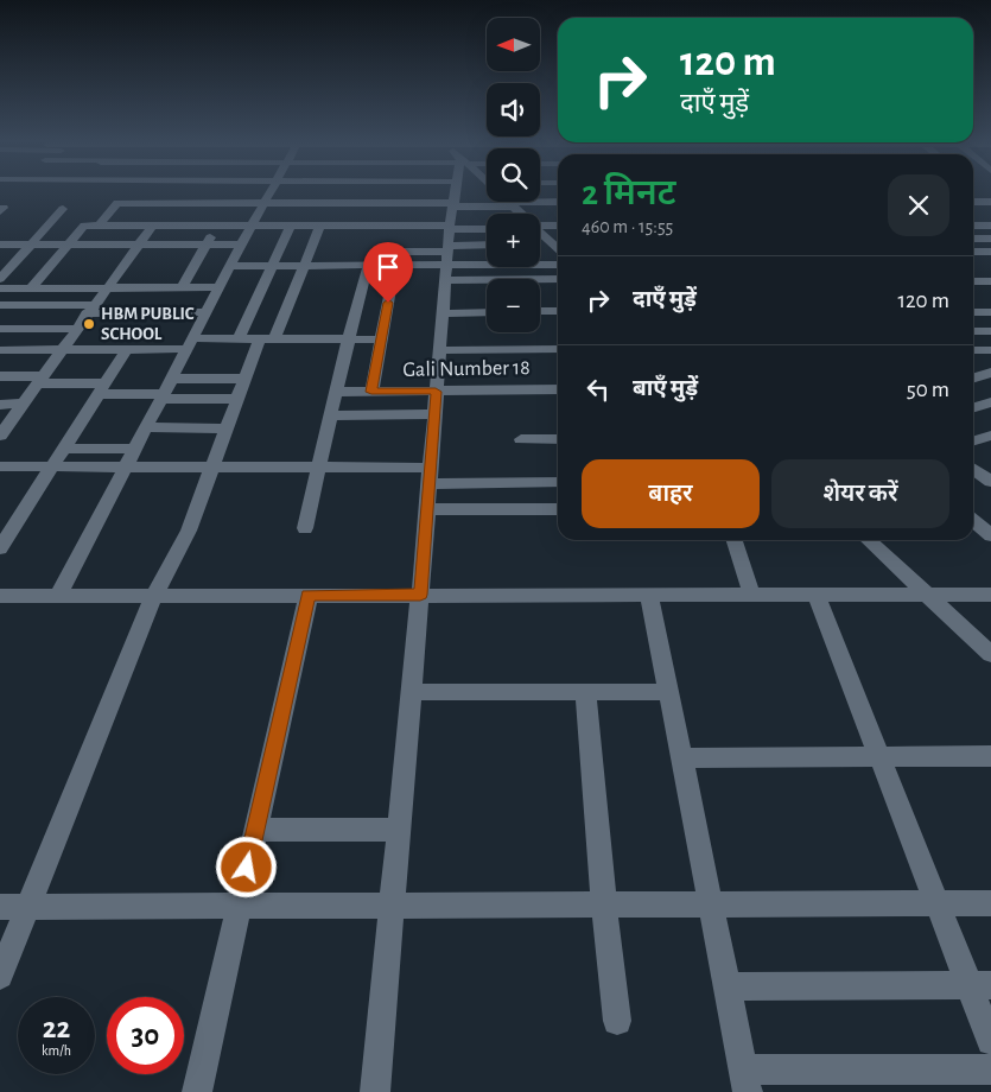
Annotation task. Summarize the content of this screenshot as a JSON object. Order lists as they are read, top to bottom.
{
  "streets": {
    "street": ["Gali Number 18"]
  },
  "places": ["HBM PUBLIC SCHOOL"],
  "north": "left",
  "page": {
    "map_buttons": ["+", "−"],
    "turn": ["120 m", "दाएँ मुड़ें"],
    "heading": ["2 मिनट", "460 m · 15:55"],
    "list": [
      {
        "name": "दाएँ मुड़ें",
        "value": "120 m"
      },
      {
        "name": "बाएँ मुड़ें",
        "value": "50 m"
      }
    ],
    "buttons": ["बाहर", "शेयर करें"],
    "speed": "22 km/h",
    "limit": "30"
  }
}
